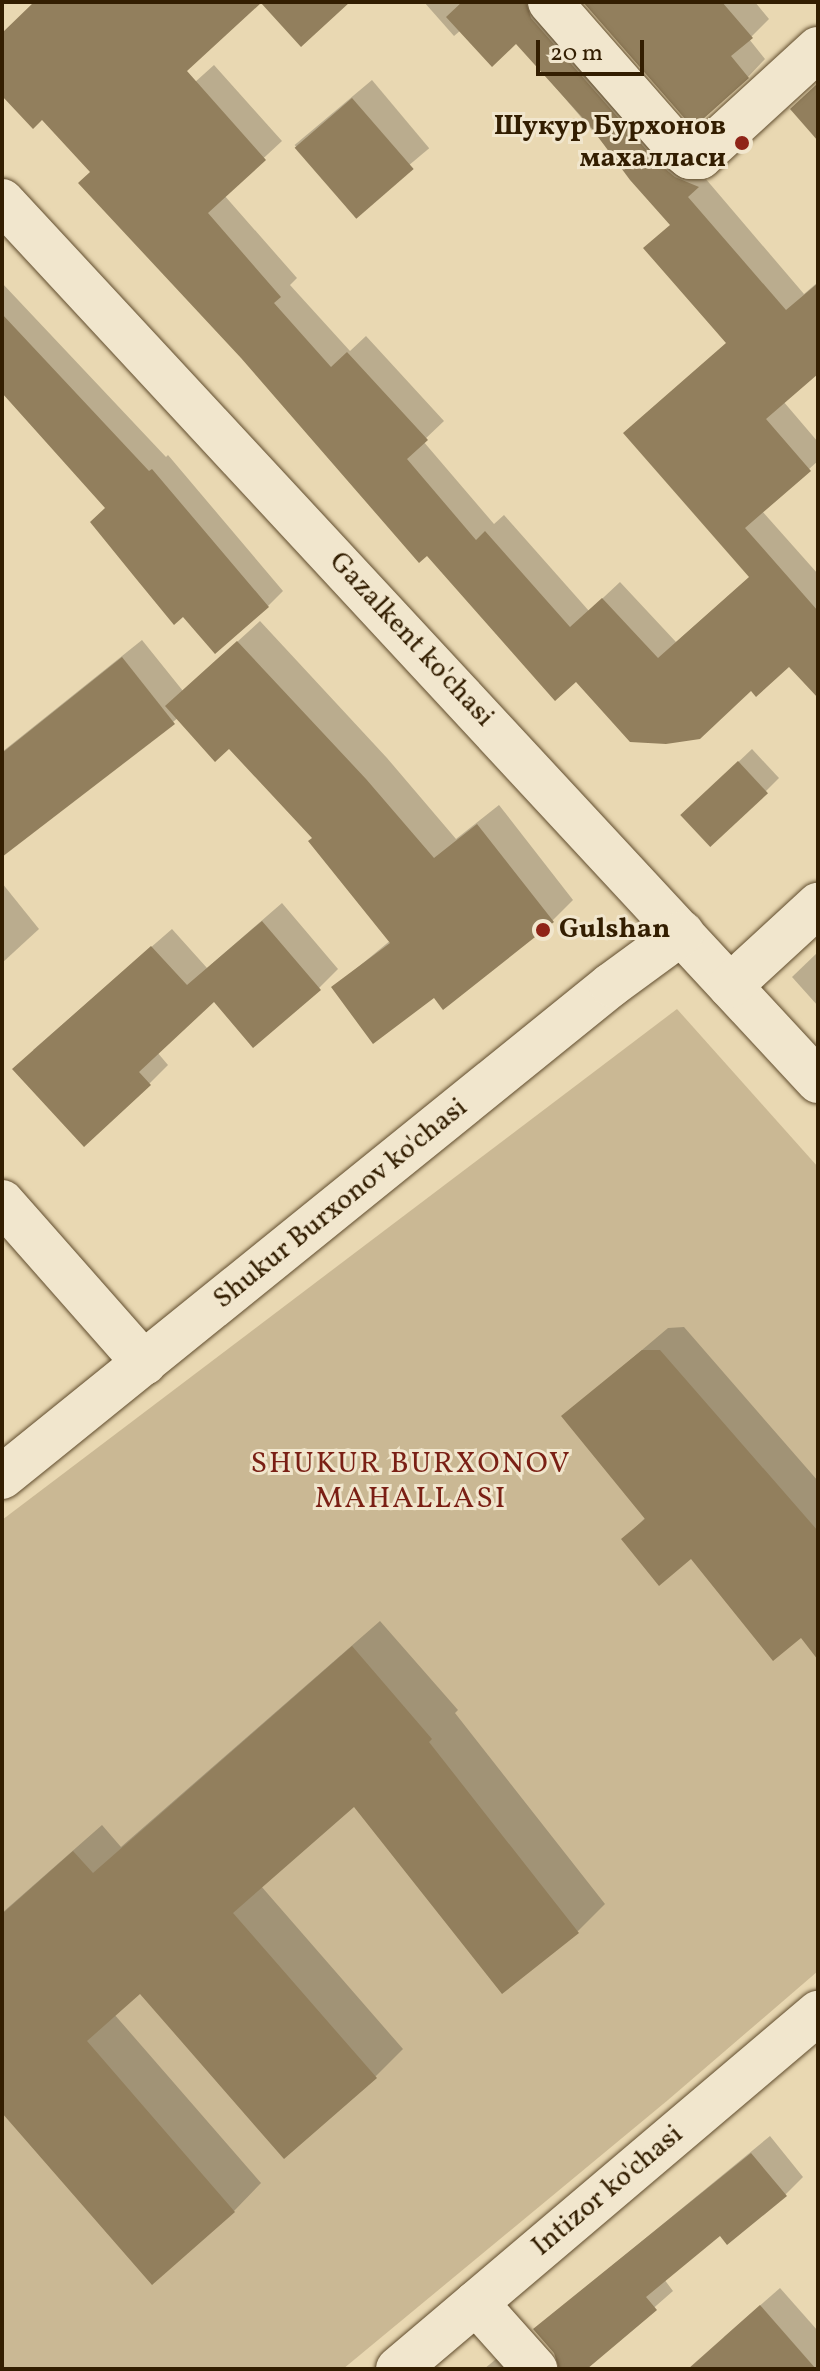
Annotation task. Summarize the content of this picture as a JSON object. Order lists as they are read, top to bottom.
{
  "streets": {
    "street": ["Gazalkent ko'chasi", "Shukur Burxonov ko'chasi", "Intizor ko'chasi"]
  },
  "crossings": [
    ["Gazalkent ko'chasi", "Shukur Burxonov ko'chasi"]
  ],
  "districts": ["SHUKUR BURXONOV MAHALLASI"],
  "places": ["Шукур Бурхонов махалласи", "Gulshan"],
  "scale_bar": "20 m"
}
